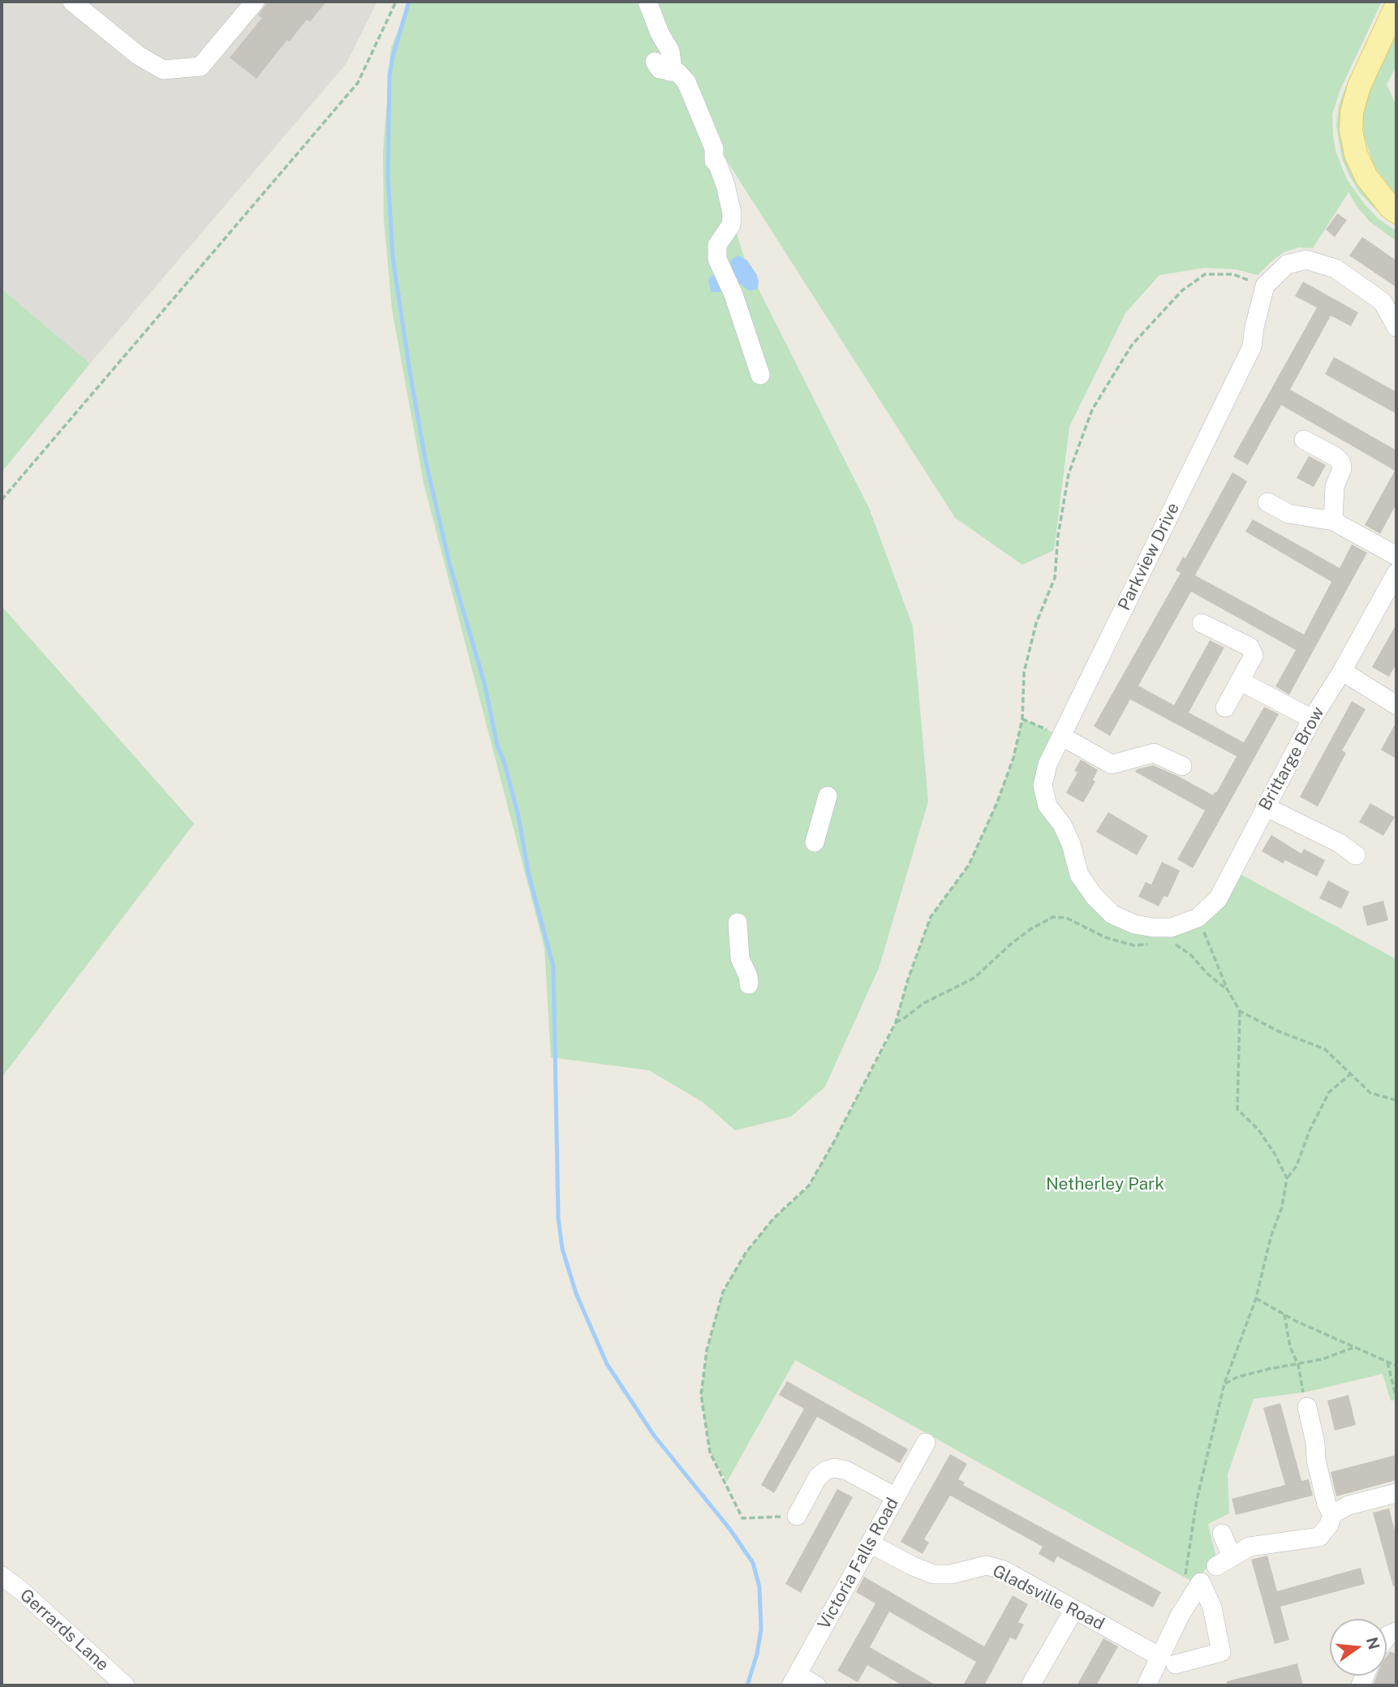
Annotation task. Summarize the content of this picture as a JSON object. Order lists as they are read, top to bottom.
{
  "streets": {
    "street": [
      "Parkview Drive",
      "Brittarge Brow",
      "Victoria Falls Road",
      "Gladsville Road",
      "Gerrards Lane"
    ]
  },
  "crossings": [
    ["Parkview Drive", "Brittarge Brow"],
    ["Victoria Falls Road", "Gladsville Road"]
  ],
  "parks": ["Netherley Park"],
  "north": "right"
}
